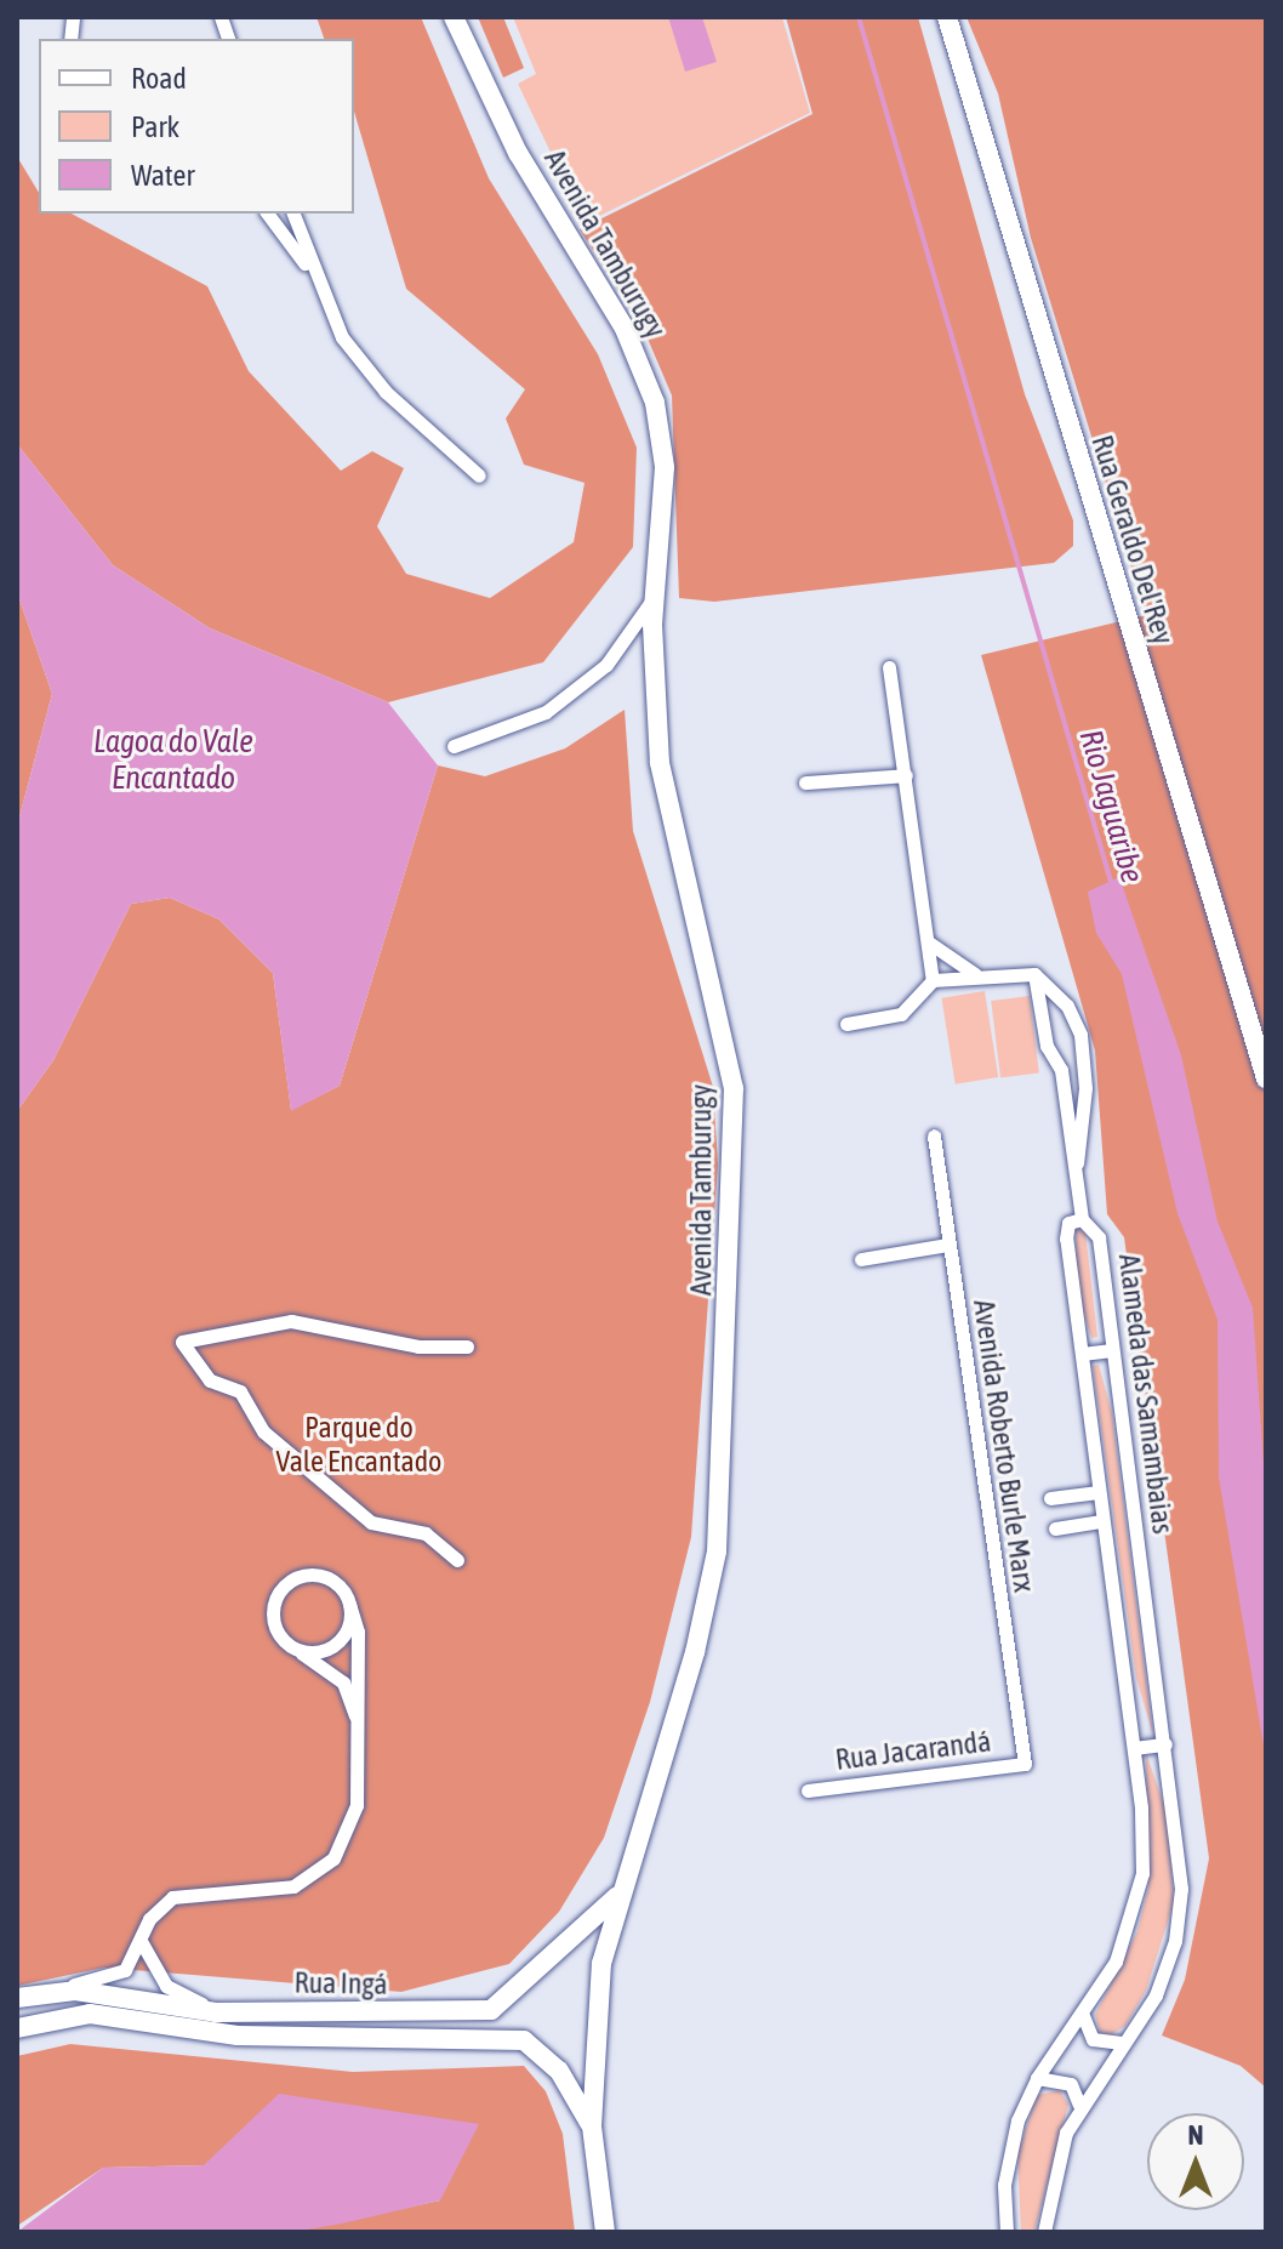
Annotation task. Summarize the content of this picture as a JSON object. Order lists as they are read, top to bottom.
{
  "streets": {
    "main road": ["Avenida Tamburugy", "Rua Geraldo Del'Rey", "Rua Ingá"],
    "street": ["Alameda das Samambaias", "Avenida Roberto Burle Marx", "Rua Jacarandá"]
  },
  "crossings": [
    ["Avenida Tamburugy", "Rua Ingá"],
    ["Avenida Roberto Burle Marx", "Rua Jacarandá"]
  ],
  "water": ["Lagoa do Vale Encantado", "Rio Jaguaribe"],
  "parks": ["Parque do Vale Encantado"],
  "legend": ["Road", "Park", "Water"],
  "north": "top"
}
